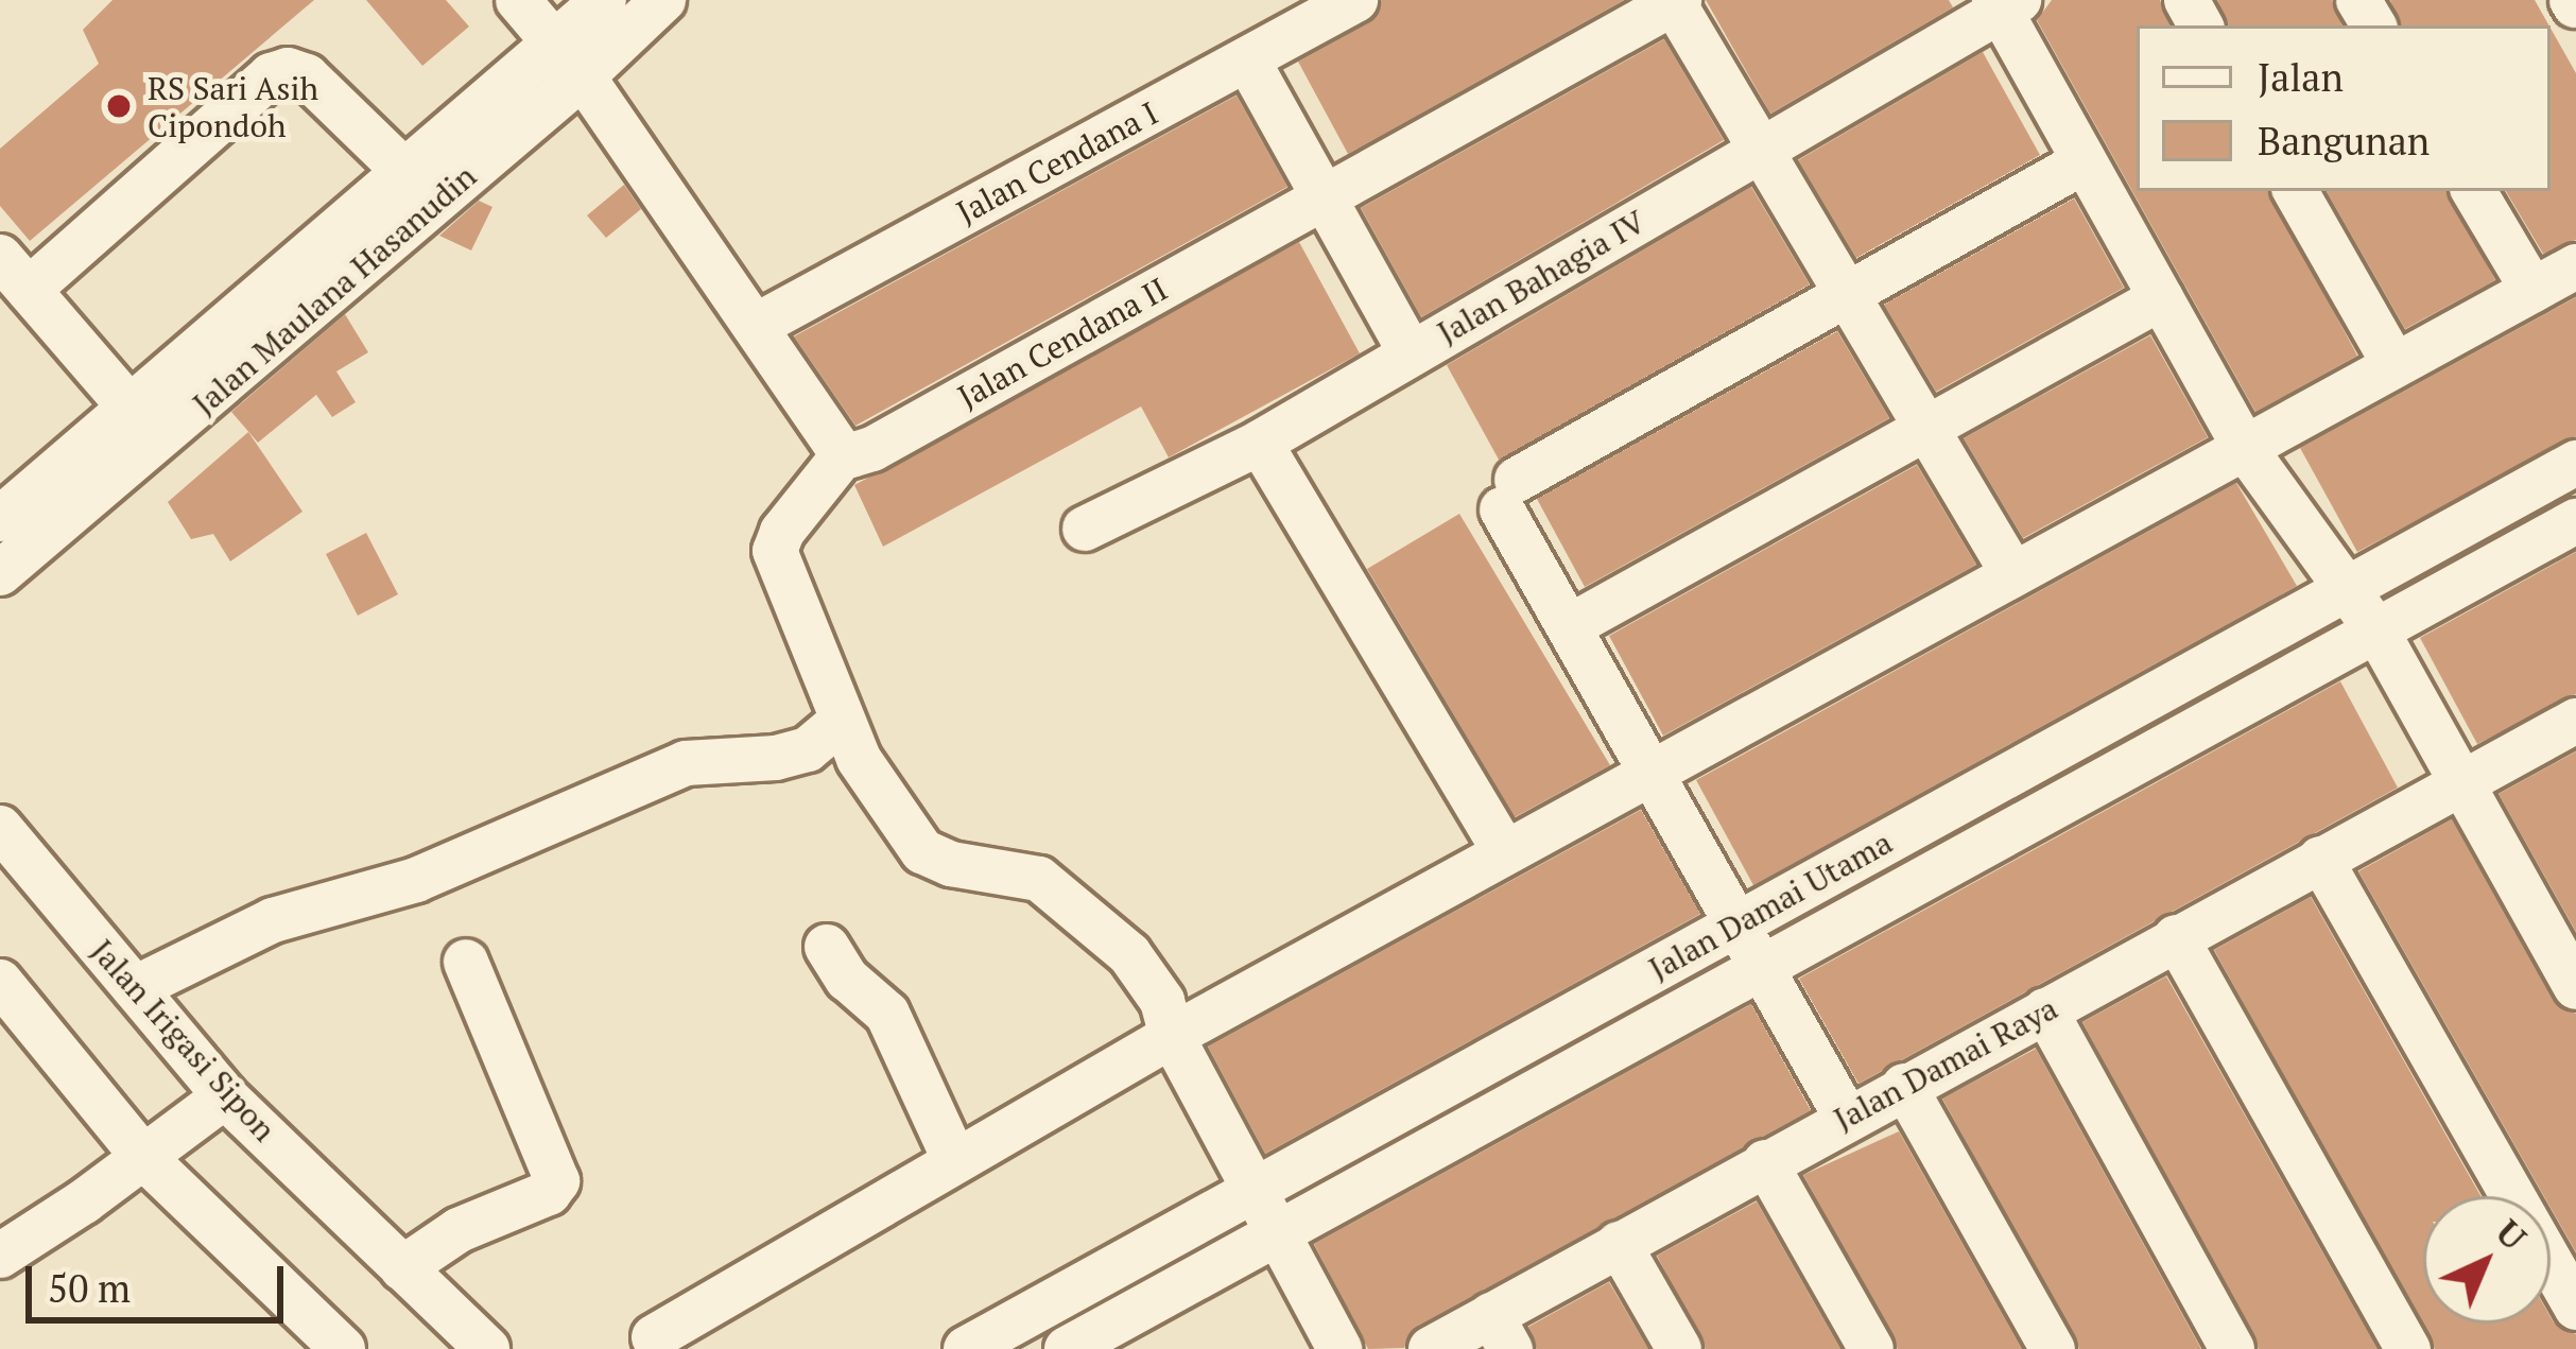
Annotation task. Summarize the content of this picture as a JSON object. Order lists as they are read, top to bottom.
{
  "streets": {
    "street": [
      "Jalan Cendana I",
      "Jalan Bahagia IV",
      "Jalan Maulana Hasanudin",
      "Jalan Cendana II",
      "Jalan Damai Utama",
      "Jalan Irigasi Sipon",
      "Jalan Damai Raya"
    ]
  },
  "places": ["RS Sari Asih Cipondoh"],
  "legend": ["Jalan", "Bangunan"],
  "scale_bar": "50 m",
  "north": "top right"
}
